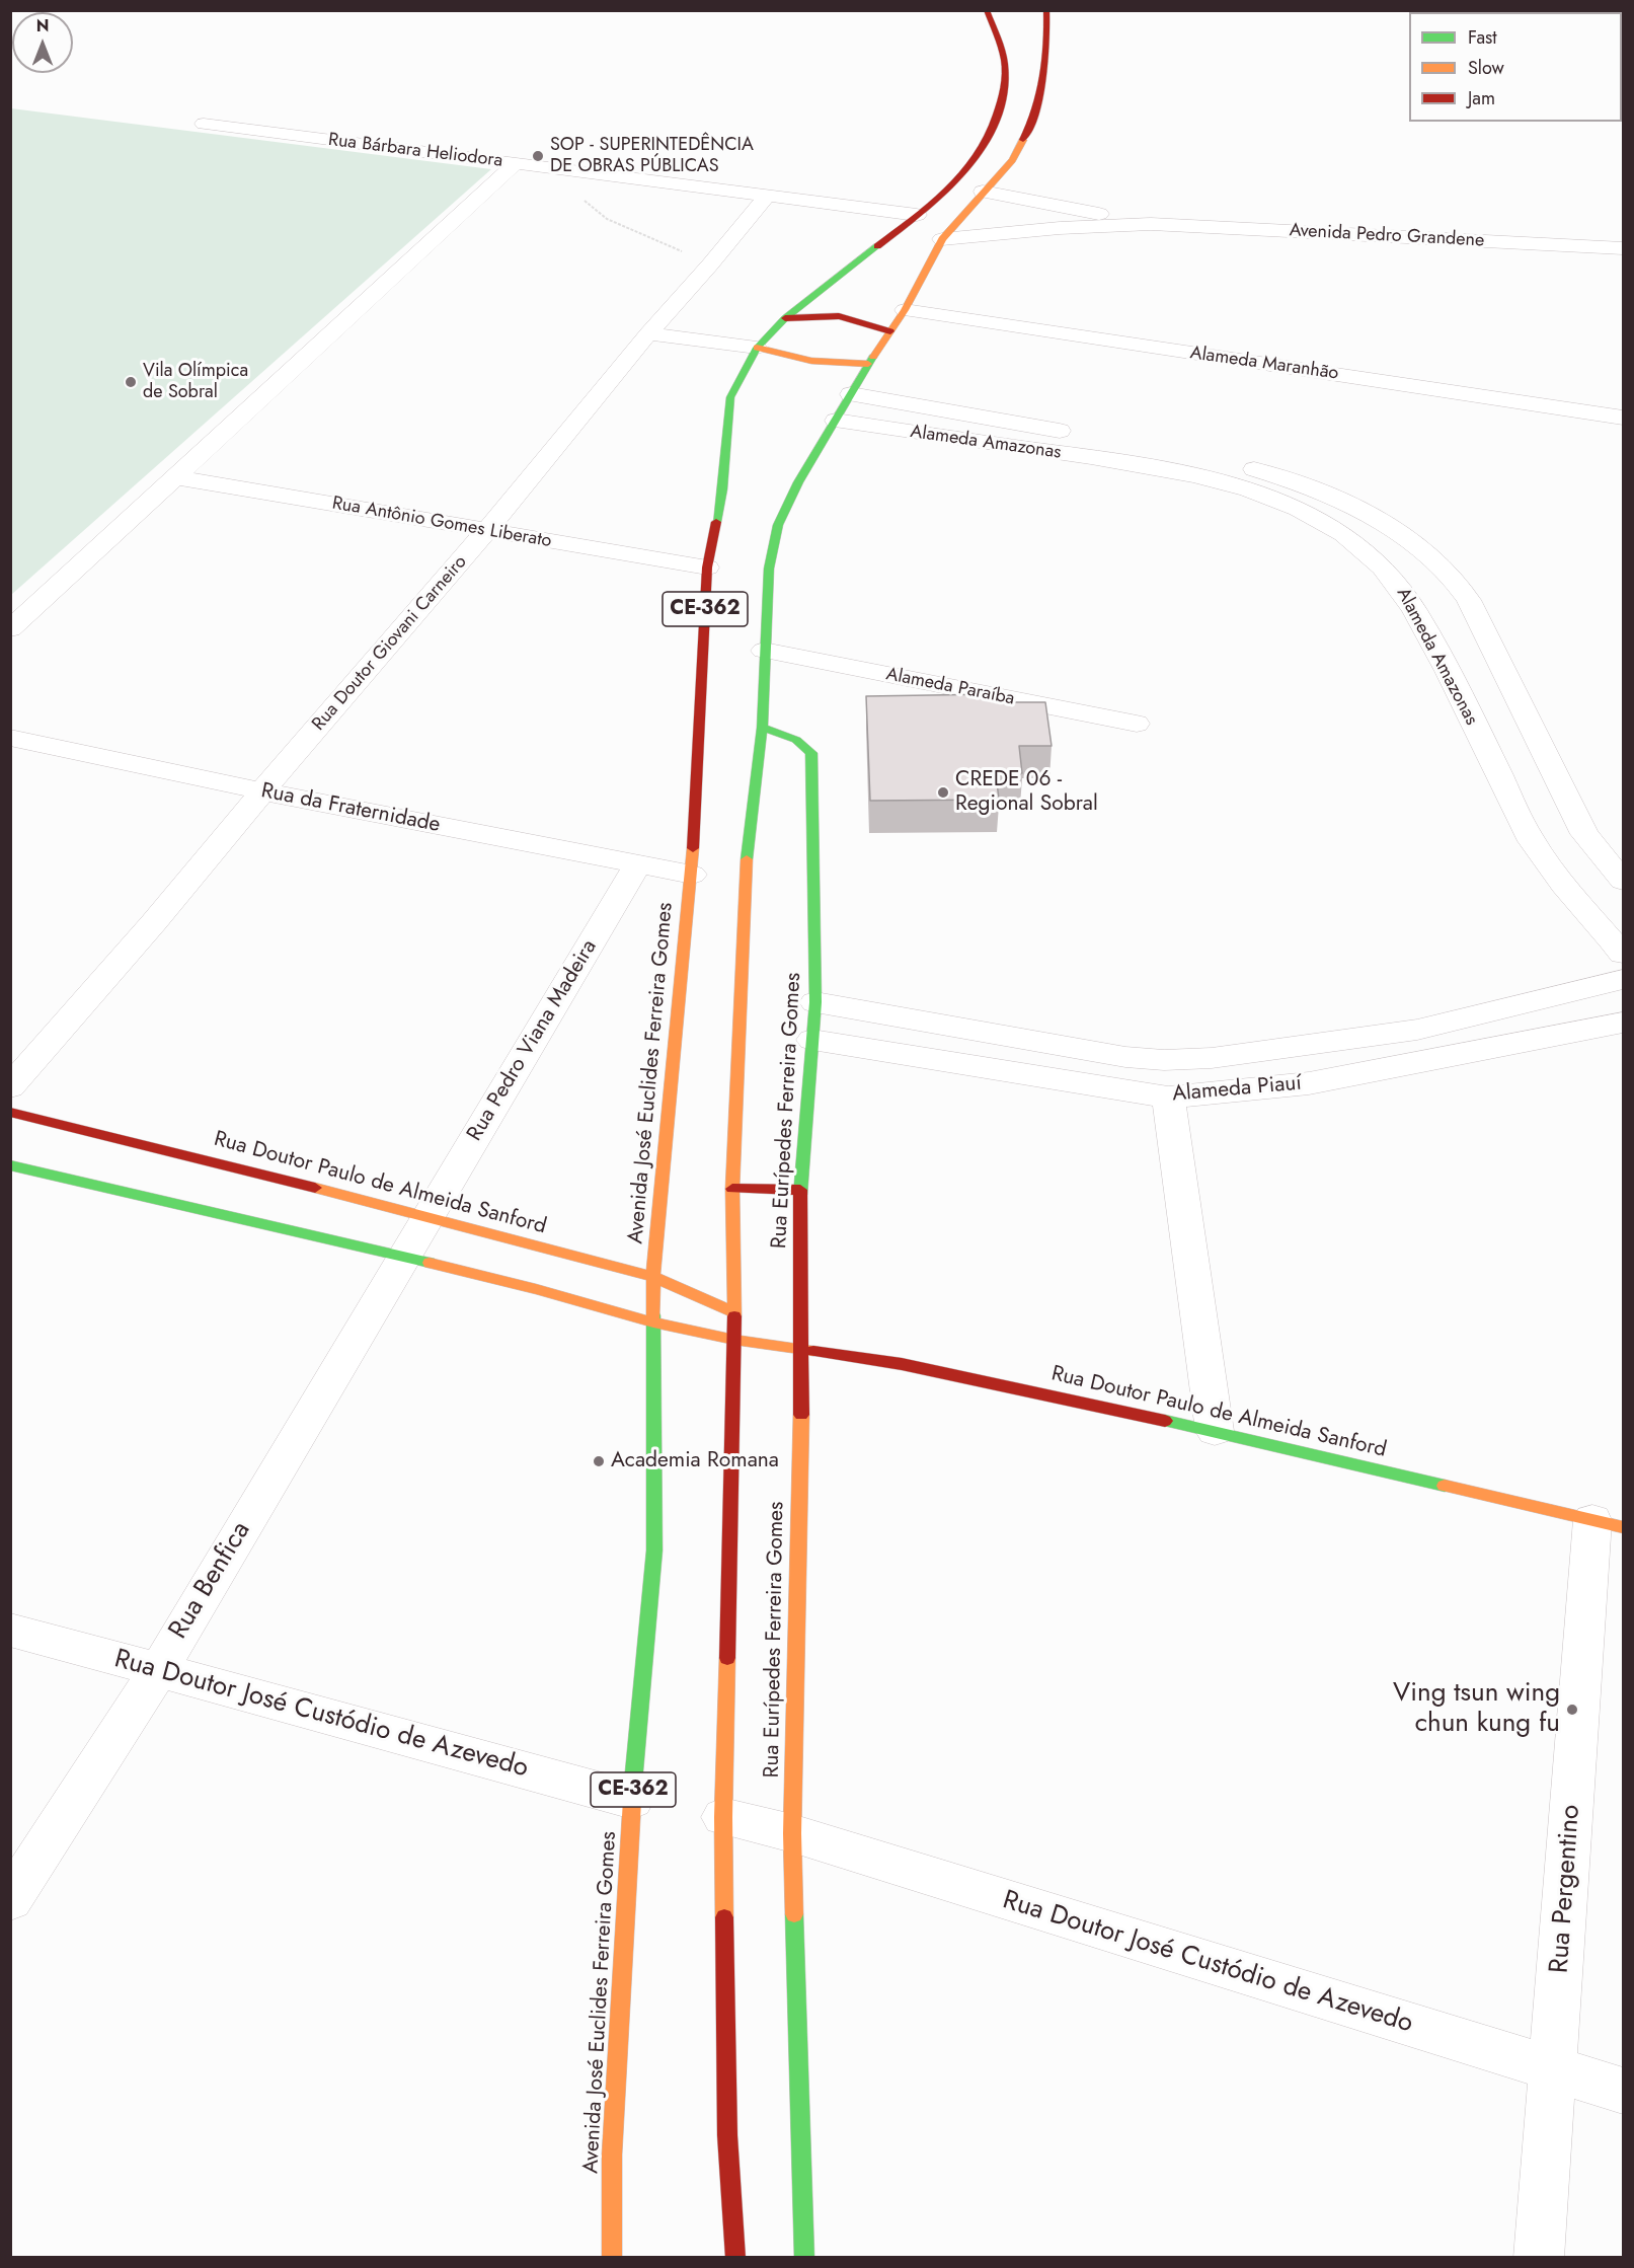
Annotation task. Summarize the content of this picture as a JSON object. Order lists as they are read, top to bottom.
{
  "streets": {
    "main road": [
      "CE-362",
      "Avenida José Euclides Ferreira Gomes",
      "Rua Eurípedes Ferreira Gomes",
      "Rua Doutor Paulo de Almeida Sanford"
    ],
    "street": [
      "Rua Bárbara Heliodora",
      "Avenida Pedro Grandene",
      "Alameda Maranhão",
      "Alameda Amazonas",
      "Rua Antônio Gomes Liberato",
      "Rua Doutor Giovani Carneiro",
      "Alameda Paraíba",
      "Rua da Fraternidade",
      "Rua Pedro Viana Madeira",
      "Alameda Piauí",
      "Rua Benfica",
      "Rua Doutor José Custódio de Azevedo",
      "Rua Pergentino"
    ]
  },
  "crossings": [
    ["Rua Bárbara Heliodora", "Rua Doutor Giovani Carneiro"],
    ["Rua Bárbara Heliodora", "Avenida José Euclides Ferreira Gomes"],
    ["Avenida Pedro Grandene", "CE-362"],
    ["Alameda Maranhão", "CE-362"],
    ["Alameda Amazonas", "CE-362"],
    ["Rua Antônio Gomes Liberato", "Rua Doutor Giovani Carneiro"],
    ["Rua Antônio Gomes Liberato", "Avenida José Euclides Ferreira Gomes"],
    ["CE-362", "Alameda Paraíba"],
    ["CE-362", "Rua Eurípedes Ferreira Gomes"],
    ["CE-362", "Rua Doutor Paulo de Almeida Sanford"],
    ["CE-362", "Rua Doutor José Custódio de Azevedo"],
    ["Rua Doutor Giovani Carneiro", "Rua da Fraternidade"],
    ["Rua da Fraternidade", "Rua Pedro Viana Madeira"],
    ["Rua da Fraternidade", "Avenida José Euclides Ferreira Gomes"],
    ["Rua Pedro Viana Madeira", "Rua Doutor Paulo de Almeida Sanford"],
    ["Rua Pedro Viana Madeira", "Rua Benfica"],
    ["Avenida José Euclides Ferreira Gomes", "Rua Doutor Paulo de Almeida Sanford"],
    ["Avenida José Euclides Ferreira Gomes", "Rua Doutor José Custódio de Azevedo"],
    ["Alameda Piauí", "Rua Eurípedes Ferreira Gomes"],
    ["Rua Eurípedes Ferreira Gomes", "Rua Doutor Paulo de Almeida Sanford"],
    ["Rua Eurípedes Ferreira Gomes", "Rua Doutor José Custódio de Azevedo"],
    ["Rua Doutor Paulo de Almeida Sanford", "Rua Pergentino"],
    ["Rua Benfica", "Rua Doutor José Custódio de Azevedo"],
    ["Rua Doutor José Custódio de Azevedo", "Rua Pergentino"]
  ],
  "places": [
    "SOP - SUPERINTEDÊNCIA DE OBRAS PÚBLICAS",
    "Vila Olímpica de Sobral",
    "CREDE 06 - Regional Sobral",
    "Academia Romana",
    "Ving tsun wing chun kung fu"
  ],
  "legend": ["Fast", "Slow", "Jam"],
  "north": "top"
}
